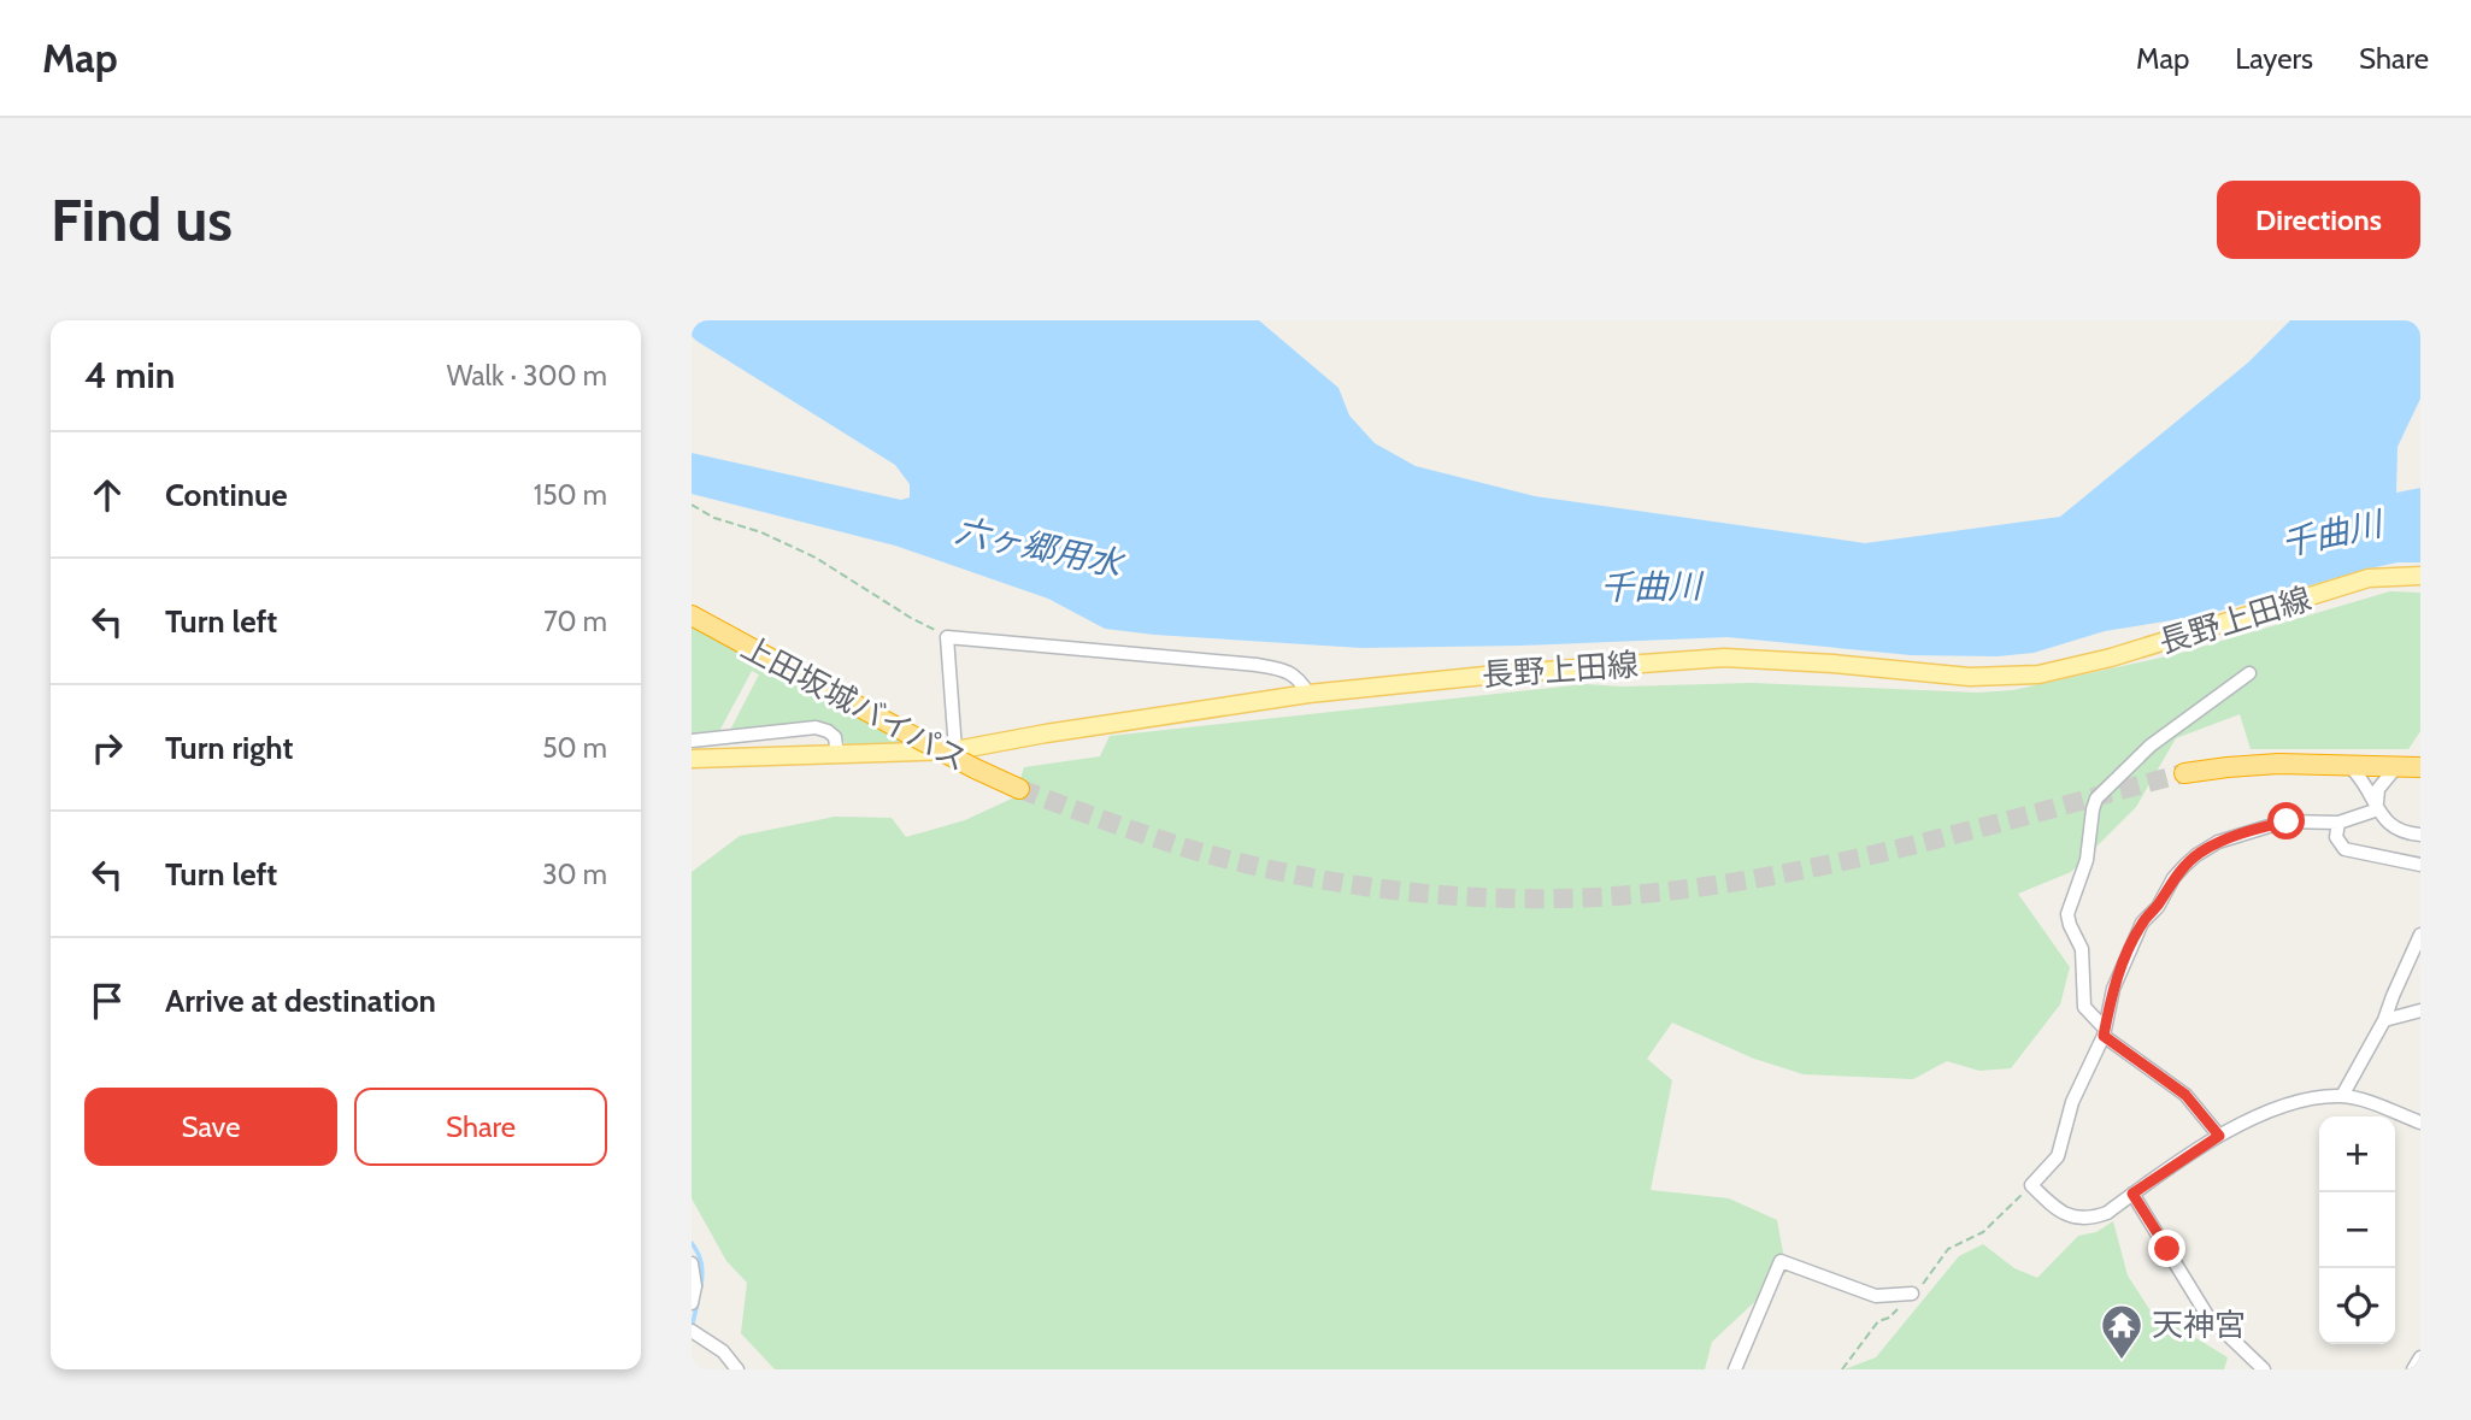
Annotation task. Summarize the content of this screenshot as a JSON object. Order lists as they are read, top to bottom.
{
  "streets": {
    "highway": ["上田坂城バイパス"],
    "main road": ["長野上田線"]
  },
  "water": ["千曲川", "六ヶ郷用水"],
  "places": {
    "temple": ["天神宮"]
  },
  "page": {
    "header": "Map",
    "nav": ["Map", "Layers", "Share"],
    "buttons": [
      "Directions",
      ["Save", "Share"]
    ],
    "title": "Find us",
    "heading": ["4 min", "Walk · 300 m"],
    "list": [
      ["Continue", "150 m"],
      ["Turn left", "70 m"],
      ["Turn right", "50 m"],
      ["Turn left", "30 m"],
      "Arrive at destination"
    ],
    "map_buttons": ["+", "−"]
  }
}
